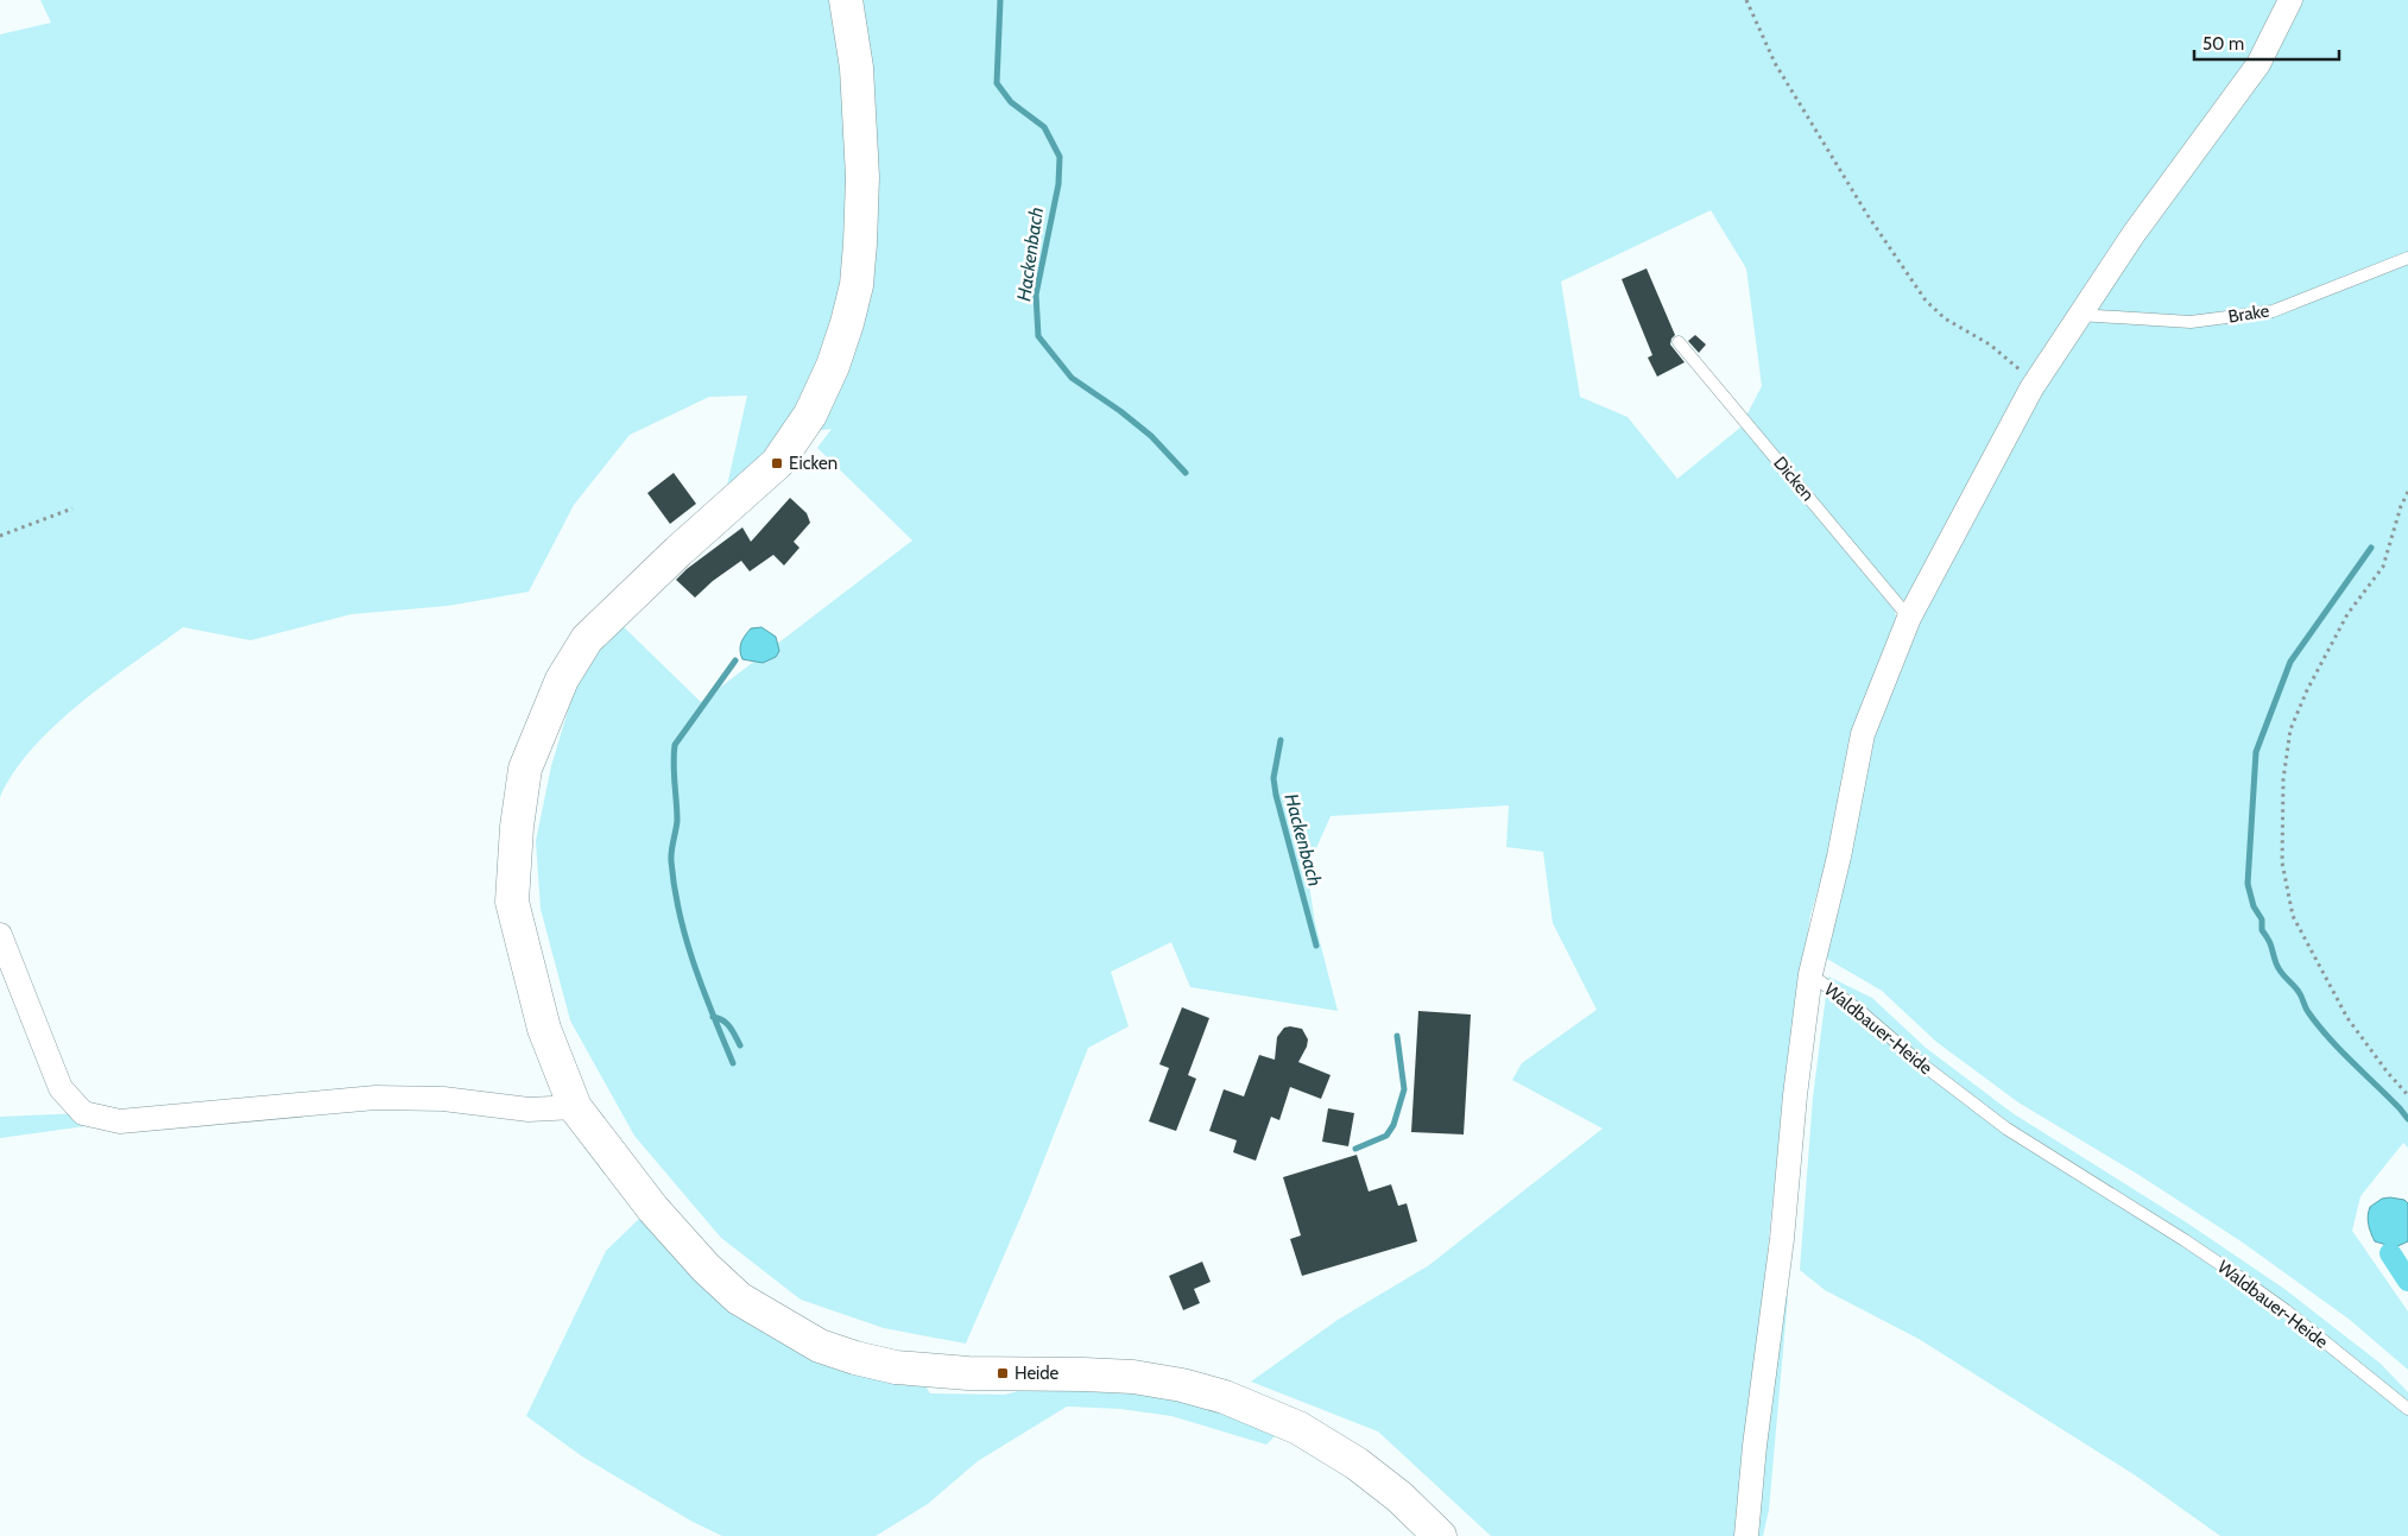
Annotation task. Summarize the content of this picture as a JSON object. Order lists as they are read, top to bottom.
{
  "streets": {
    "street": ["Waldbauer-Heide"],
    "lane": ["Brake", "Dicken"]
  },
  "water": ["Hackenbach"],
  "places": {
    "transit": ["Eicken", "Heide"]
  },
  "scale_bar": "50 m"
}
